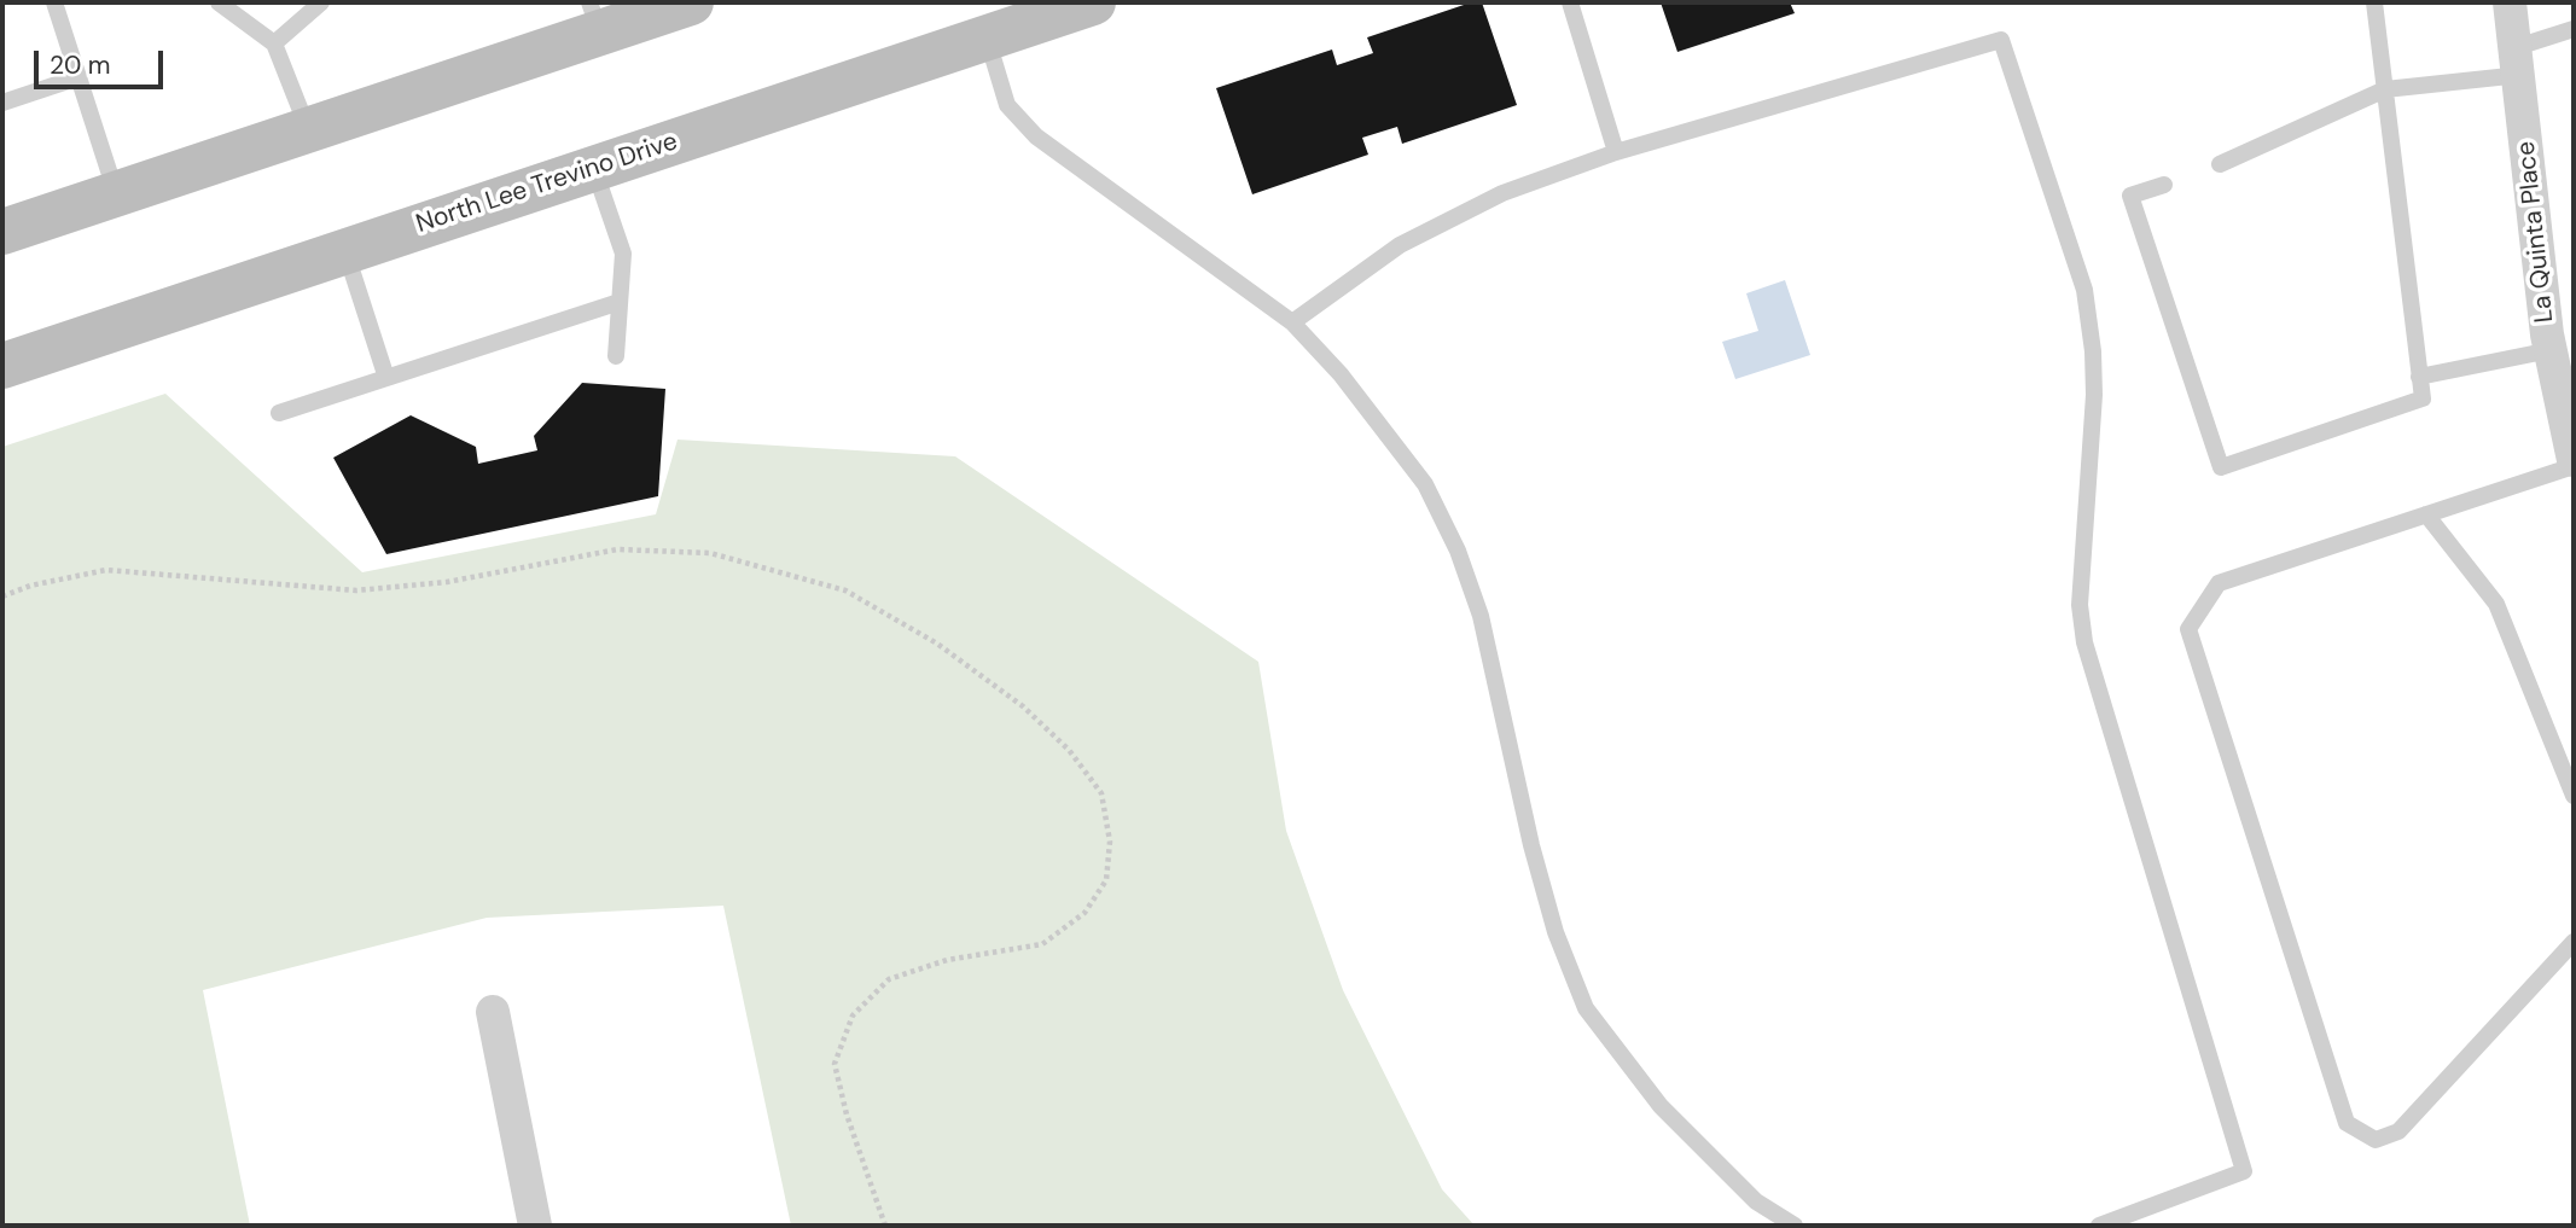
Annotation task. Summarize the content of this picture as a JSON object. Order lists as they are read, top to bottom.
{
  "streets": {
    "main road": ["North Lee Trevino Drive"],
    "street": ["La Quinta Place"]
  },
  "scale_bar": "20 m"
}
